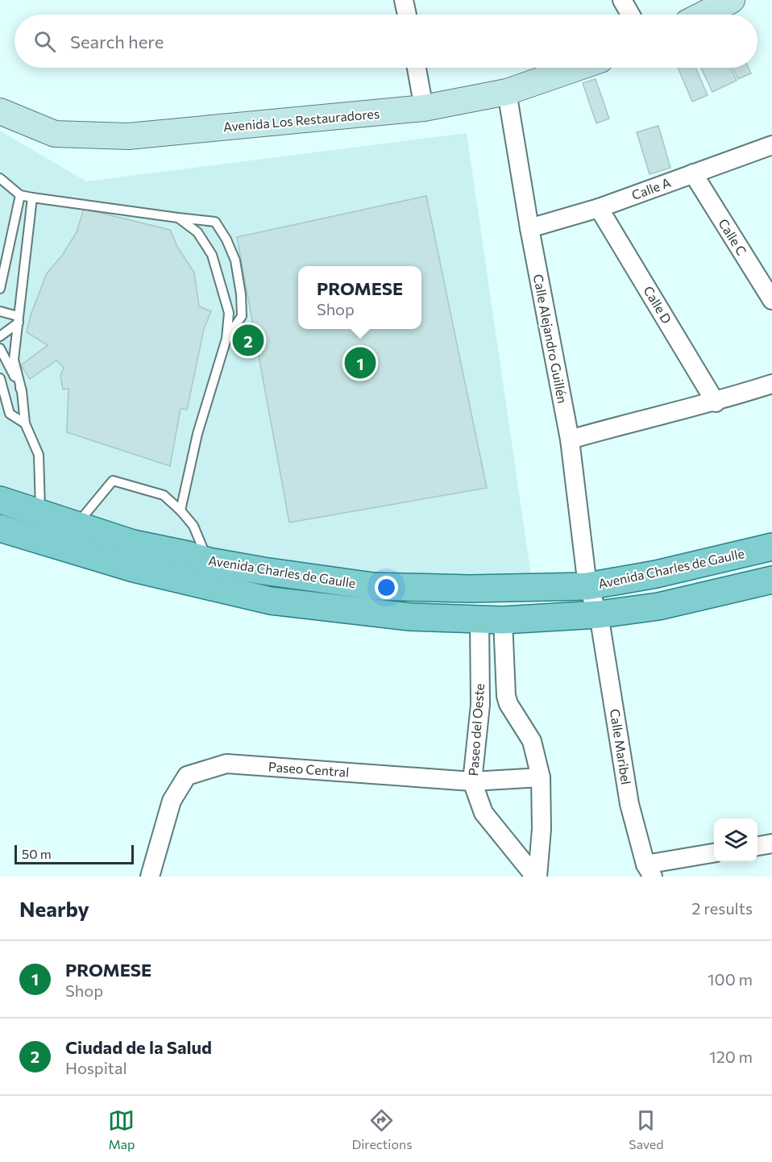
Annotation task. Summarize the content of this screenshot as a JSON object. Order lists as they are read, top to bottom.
{
  "streets": {
    "main road": ["Avenida Charles de Gaulle"],
    "street": [
      "Avenida Los Restauradores",
      "Calle A",
      "Calle C",
      "Calle D",
      "Calle Alejandro Guillén",
      "Paseo del Oeste",
      "Calle Maribel",
      "Paseo Central"
    ]
  },
  "crossings": [
    ["Avenida Los Restauradores", "Calle Alejandro Guillén"],
    ["Calle A", "Calle C"],
    ["Calle A", "Calle D"],
    ["Calle A", "Calle Alejandro Guillén"],
    ["Calle Alejandro Guillén", "Avenida Charles de Gaulle"],
    ["Calle Alejandro Guillén", "Calle Maribel"],
    ["Avenida Charles de Gaulle", "Paseo del Oeste"],
    ["Avenida Charles de Gaulle", "Calle Maribel"],
    ["Paseo del Oeste", "Paseo Central"]
  ],
  "scale_bar": "50 m",
  "page": {
    "search": "Search here",
    "popup": ["PROMESE", "Shop"],
    "pins": ["2", "1"],
    "scale": "50 m",
    "heading": ["Nearby", "2 results"],
    "list": [
      {
        "mark": "1",
        "name": "PROMESE",
        "note": "Shop",
        "value": "100 m"
      },
      {
        "mark": "2",
        "name": "Ciudad de la Salud",
        "note": "Hospital",
        "value": "120 m"
      }
    ],
    "nav": ["Map", "Directions", "Saved"]
  }
}
